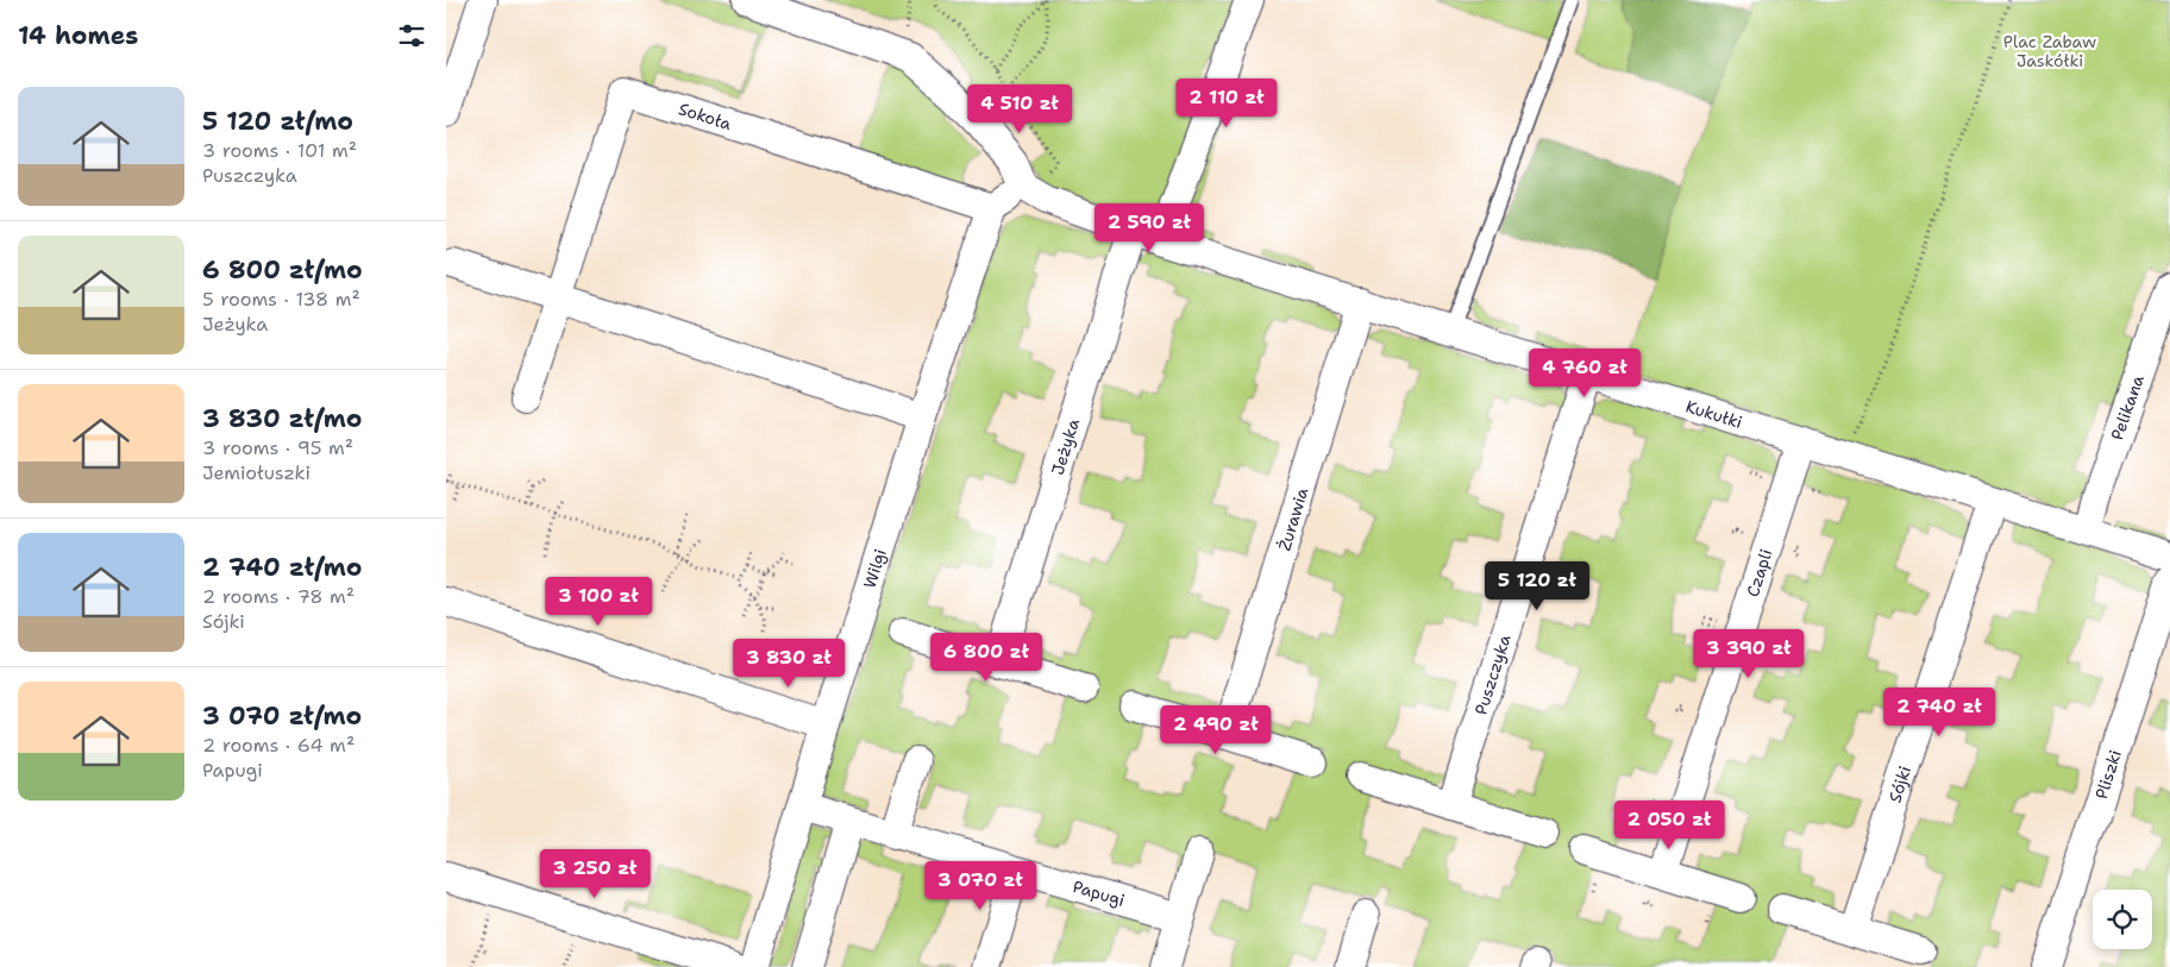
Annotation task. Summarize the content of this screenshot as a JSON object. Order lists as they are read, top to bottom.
{
  "streets": {
    "street": [
      "Sokoła",
      "Pelikana",
      "Kukułki",
      "Jeżyka",
      "Żurawia",
      "Wilgi",
      "Czapli",
      "Puszczyka",
      "Pliszki",
      "Sójki",
      "Papugi"
    ]
  },
  "crossings": [
    ["Sokoła", "Wilgi"],
    ["Pelikana", "Kukułki"],
    ["Kukułki", "Jeżyka"],
    ["Kukułki", "Żurawia"],
    ["Kukułki", "Czapli"],
    ["Kukułki", "Puszczyka"],
    ["Kukułki", "Sójki"],
    ["Wilgi", "Papugi"]
  ],
  "parks": ["Plac Zabaw Jaskółki"],
  "page": {
    "heading": "14 homes",
    "list": [
      {
        "name": "5 120 zł/mo",
        "note": "3 rooms · 101 m² · Puszczyka"
      },
      {
        "name": "6 800 zł/mo",
        "note": "5 rooms · 138 m² · Jeżyka"
      },
      {
        "name": "3 830 zł/mo",
        "note": "3 rooms · 95 m² · Jemiołuszki"
      },
      {
        "name": "2 740 zł/mo",
        "note": "2 rooms · 78 m² · Sójki"
      },
      {
        "name": "3 070 zł/mo",
        "note": "2 rooms · 64 m² · Papugi"
      }
    ],
    "price": [
      "2 110 zł",
      "4 510 zł",
      "2 590 zł",
      "4 760 zł",
      "5 120 zł",
      "3 100 zł",
      "3 390 zł",
      "6 800 zł",
      "3 830 zł",
      "2 740 zł",
      "2 490 zł",
      "2 050 zł",
      "3 250 zł",
      "3 070 zł"
    ]
  }
}
